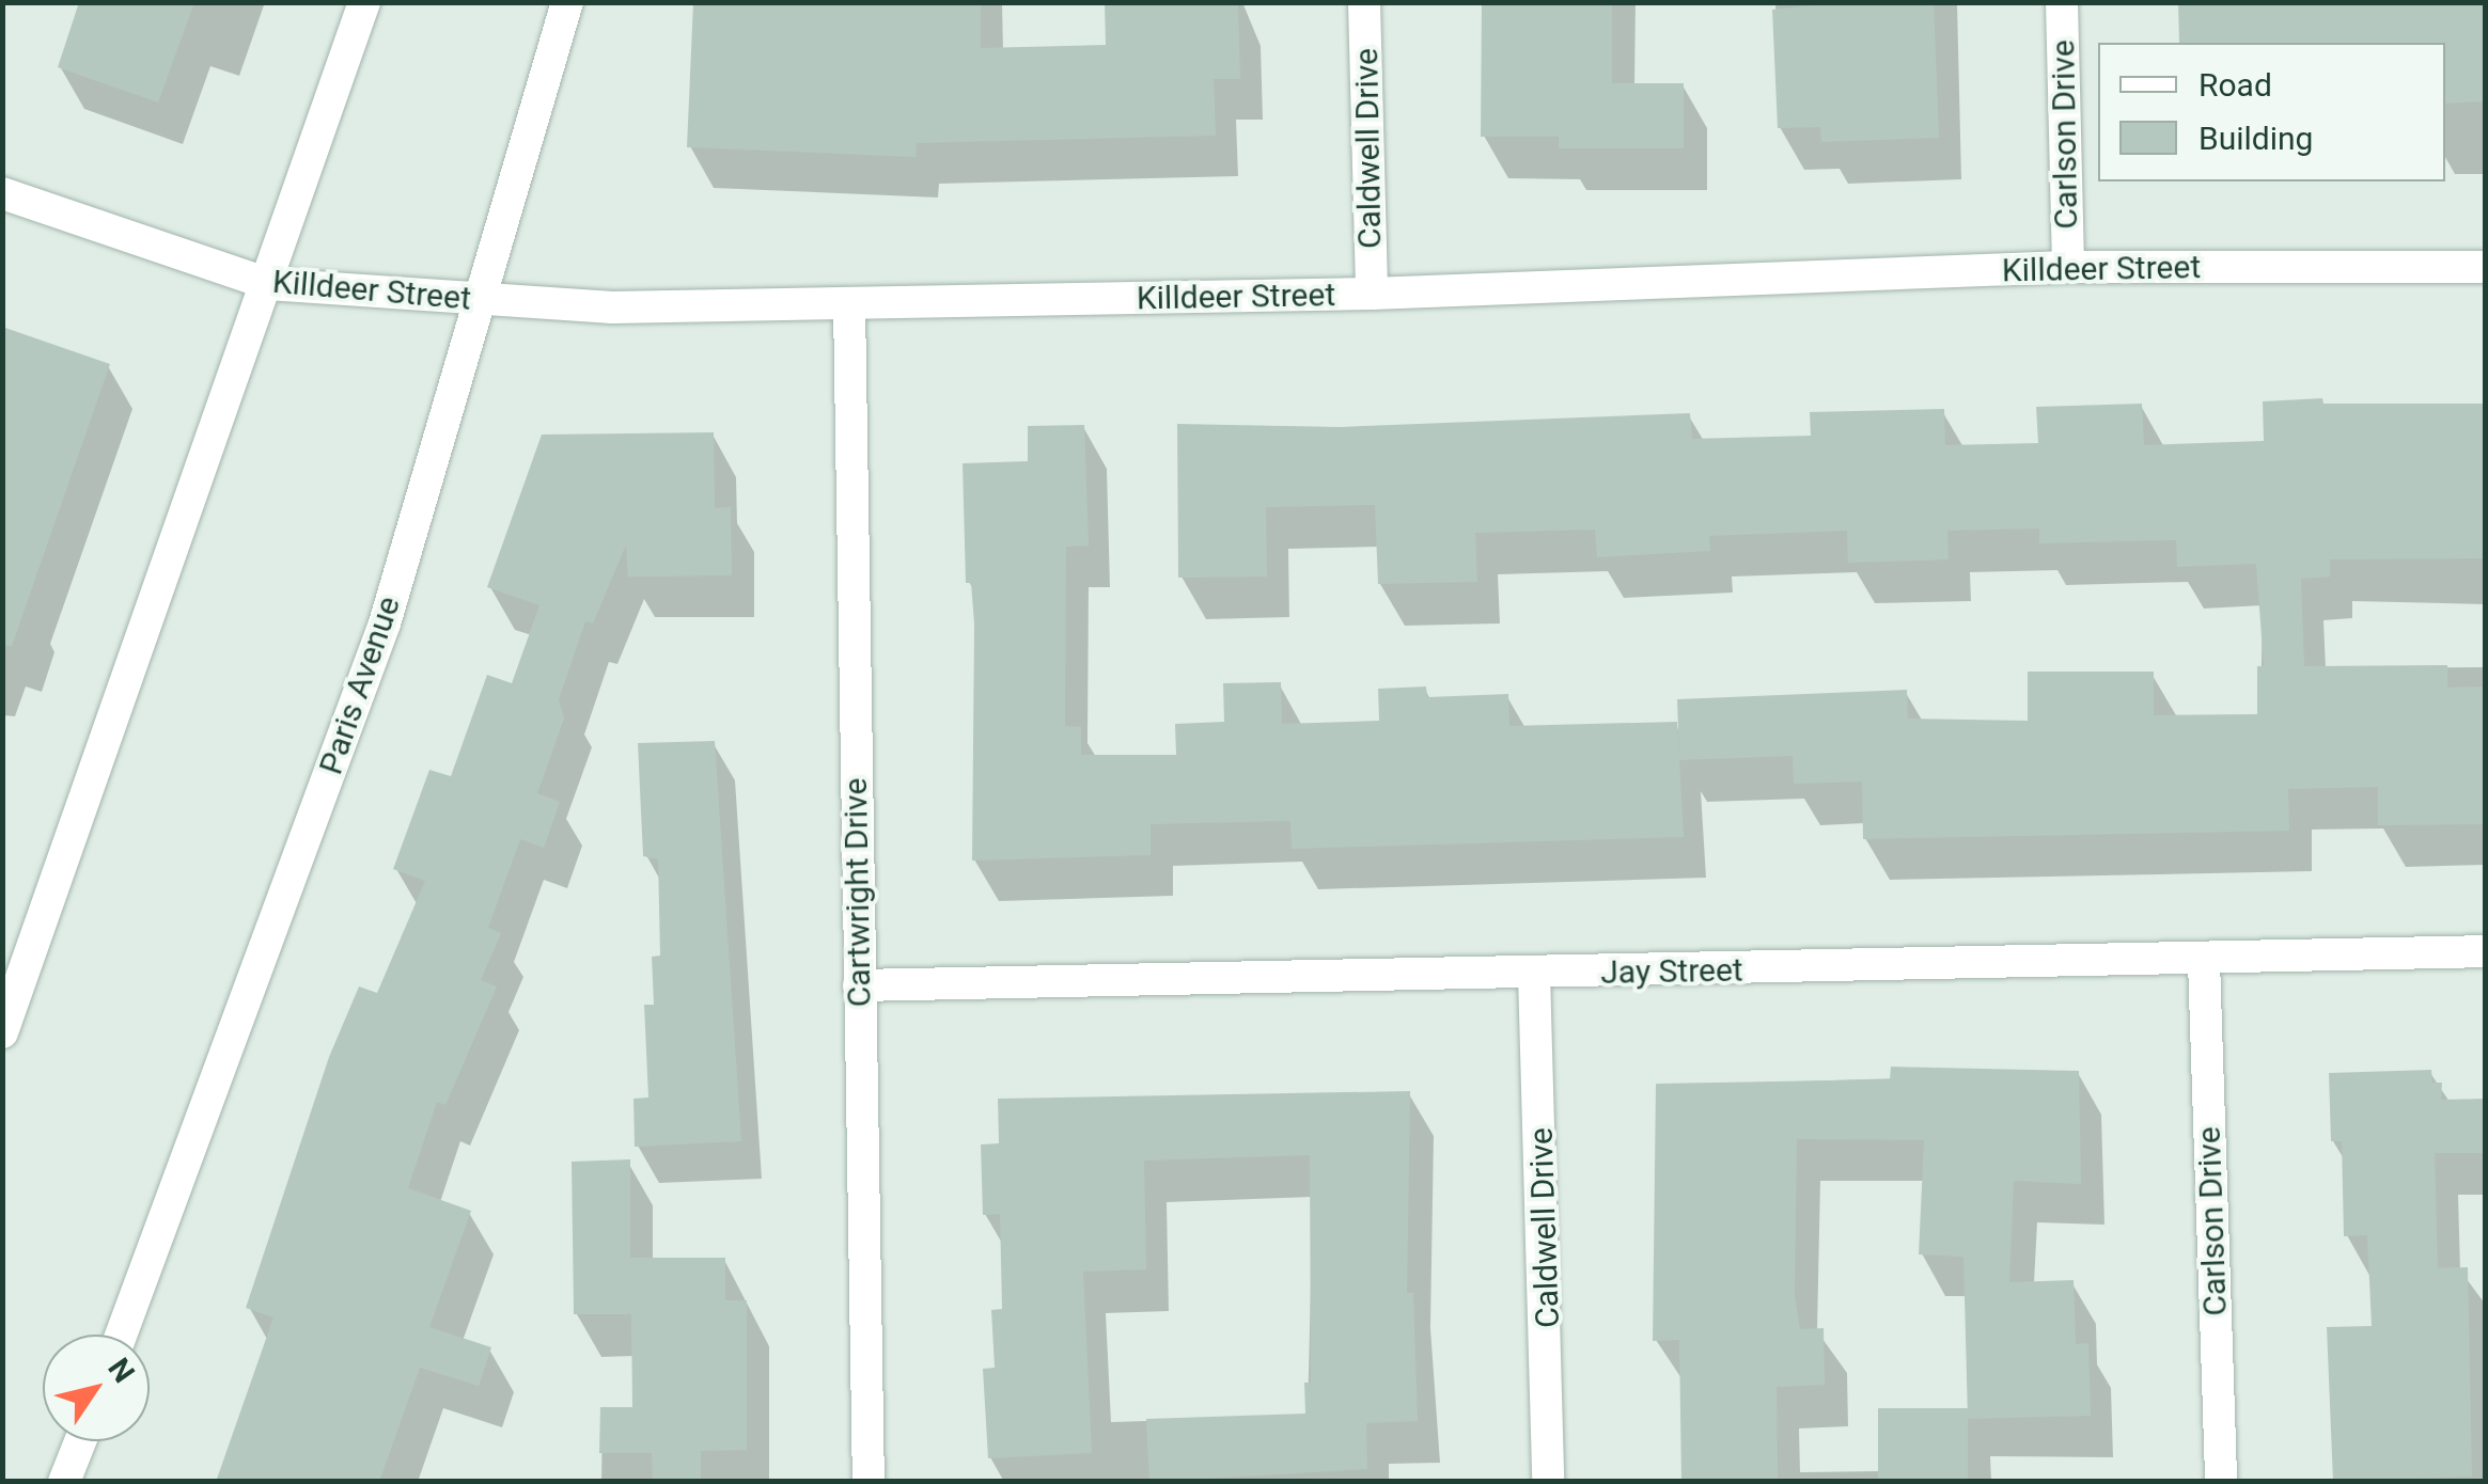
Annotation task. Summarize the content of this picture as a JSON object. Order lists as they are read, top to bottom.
{
  "streets": {
    "street": [
      "Carlson Drive",
      "Caldwell Drive",
      "Killdeer Street",
      "Paris Avenue",
      "Cartwright Drive",
      "Jay Street"
    ]
  },
  "crossings": [
    ["Carlson Drive", "Killdeer Street"],
    ["Carlson Drive", "Jay Street"],
    ["Caldwell Drive", "Killdeer Street"],
    ["Caldwell Drive", "Jay Street"],
    ["Killdeer Street", "Paris Avenue"],
    ["Killdeer Street", "Cartwright Drive"],
    ["Cartwright Drive", "Jay Street"]
  ],
  "legend": ["Road", "Building"],
  "north": "top right"
}
